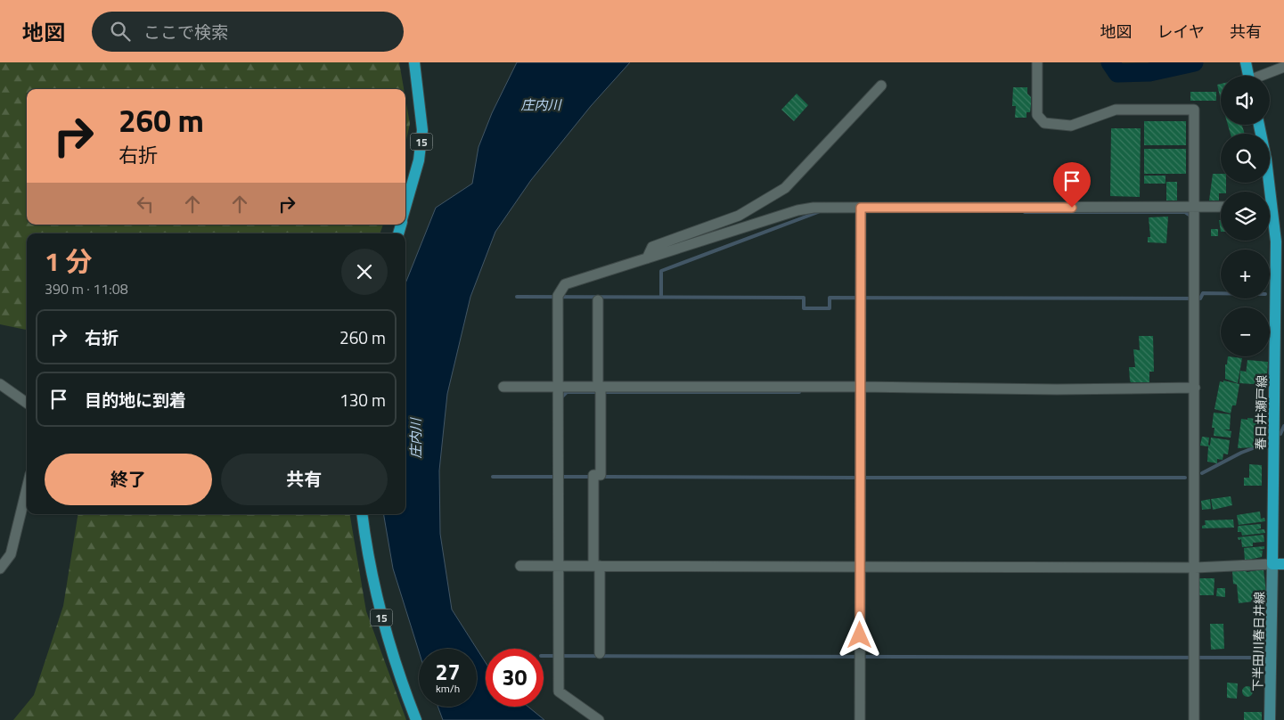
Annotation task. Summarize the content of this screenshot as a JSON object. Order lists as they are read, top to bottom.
{
  "streets": {
    "main road": ["15", "春日井瀬戸線", "下半田川春日井線"]
  },
  "crossings": [
    ["春日井瀬戸線", "下半田川春日井線"]
  ],
  "water": ["庄内川"],
  "page": {
    "header": "地図",
    "search": "ここで検索",
    "nav": ["地図", "レイヤ", "共有"],
    "map_buttons": ["+", "−"],
    "turn": ["260 m", "右折"],
    "heading": ["1 分", "390 m · 11:08"],
    "list": [
      {
        "name": "右折",
        "value": "260 m"
      },
      {
        "name": "目的地に到着",
        "value": "130 m"
      }
    ],
    "buttons": ["終了", "共有"],
    "speed": "27 km/h",
    "limit": "30"
  }
}
